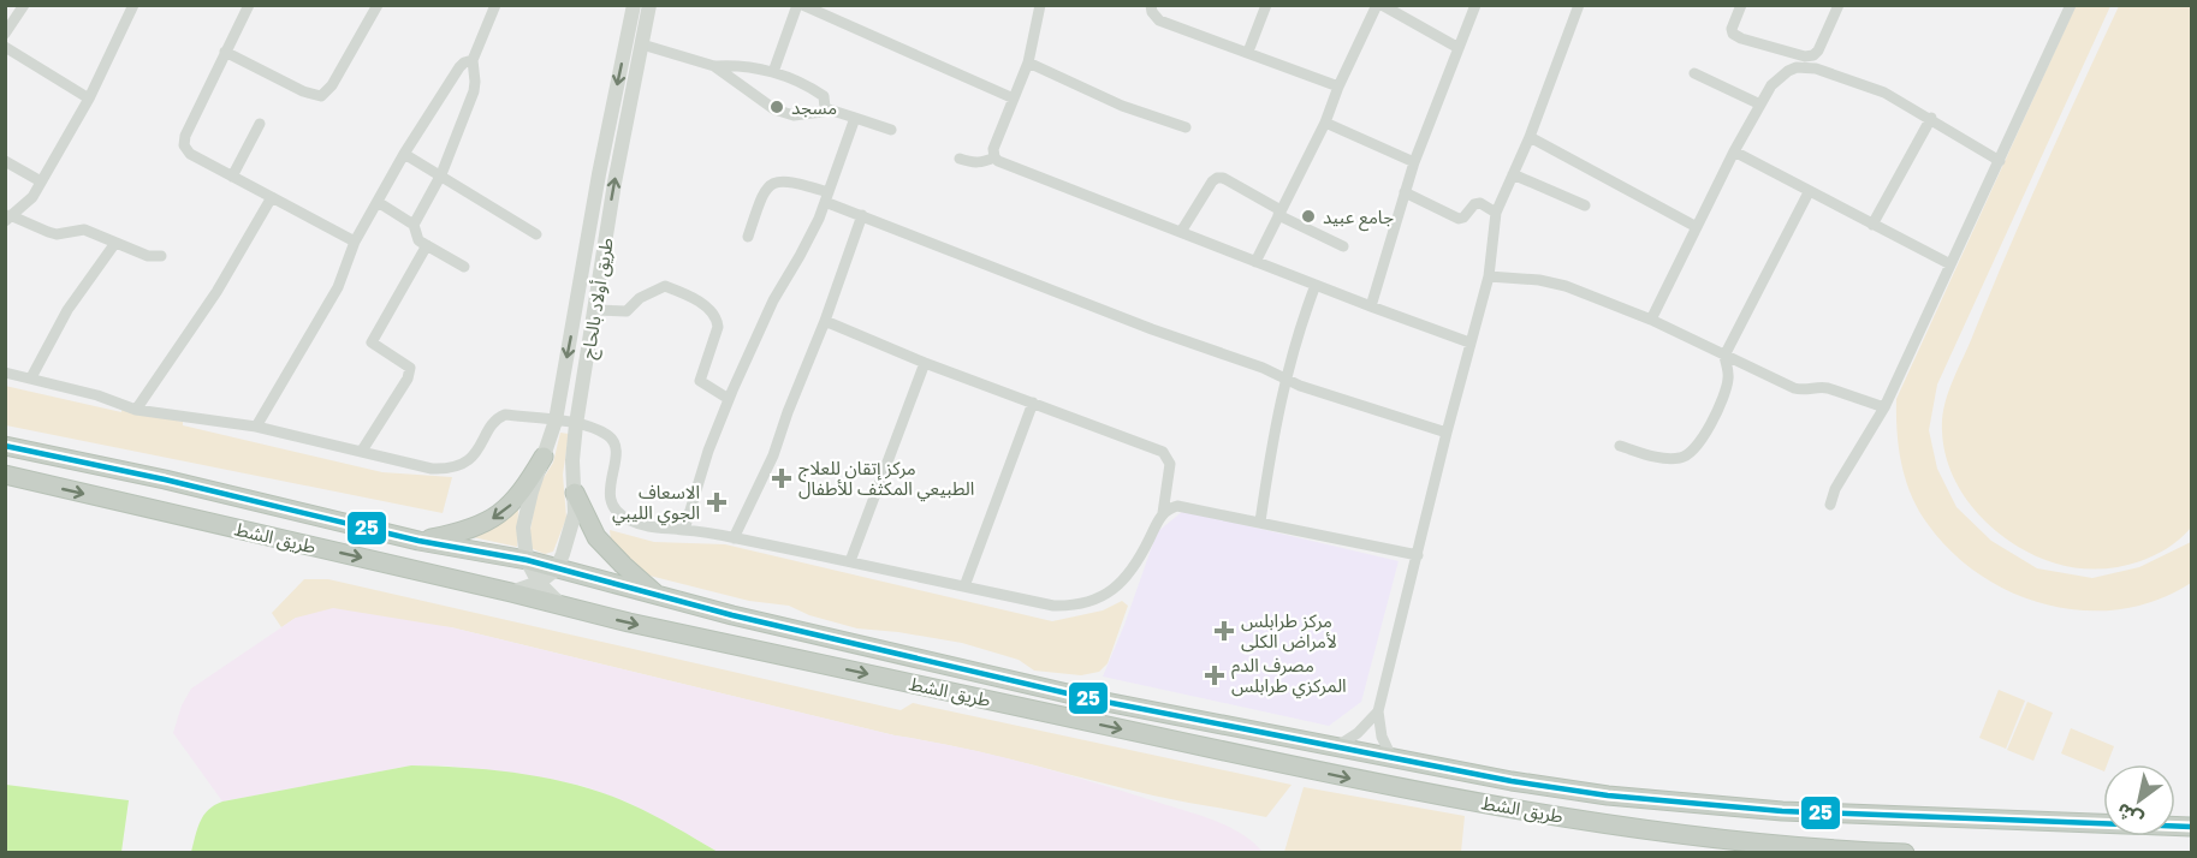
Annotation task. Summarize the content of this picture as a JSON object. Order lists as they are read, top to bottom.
{
  "streets": {
    "highway": ["طريق الشط"],
    "main road": ["طريق أولاد بالحاج"]
  },
  "crossings": [
    ["طريق أولاد بالحاج", "طريق الشط"]
  ],
  "places": {
    "other": ["مسجد", "جامع عبيد"],
    "health": [
      "مركز إتقان للعلاج الطبيعي المكثف للأطفال",
      "الاسعاف الجوي الليبي",
      "مركز طرابلس لأمراض الكلى",
      "مصرف الدم المركزي طرابلس"
    ]
  },
  "lines": ["transit line 25"],
  "north": "bottom left"
}
